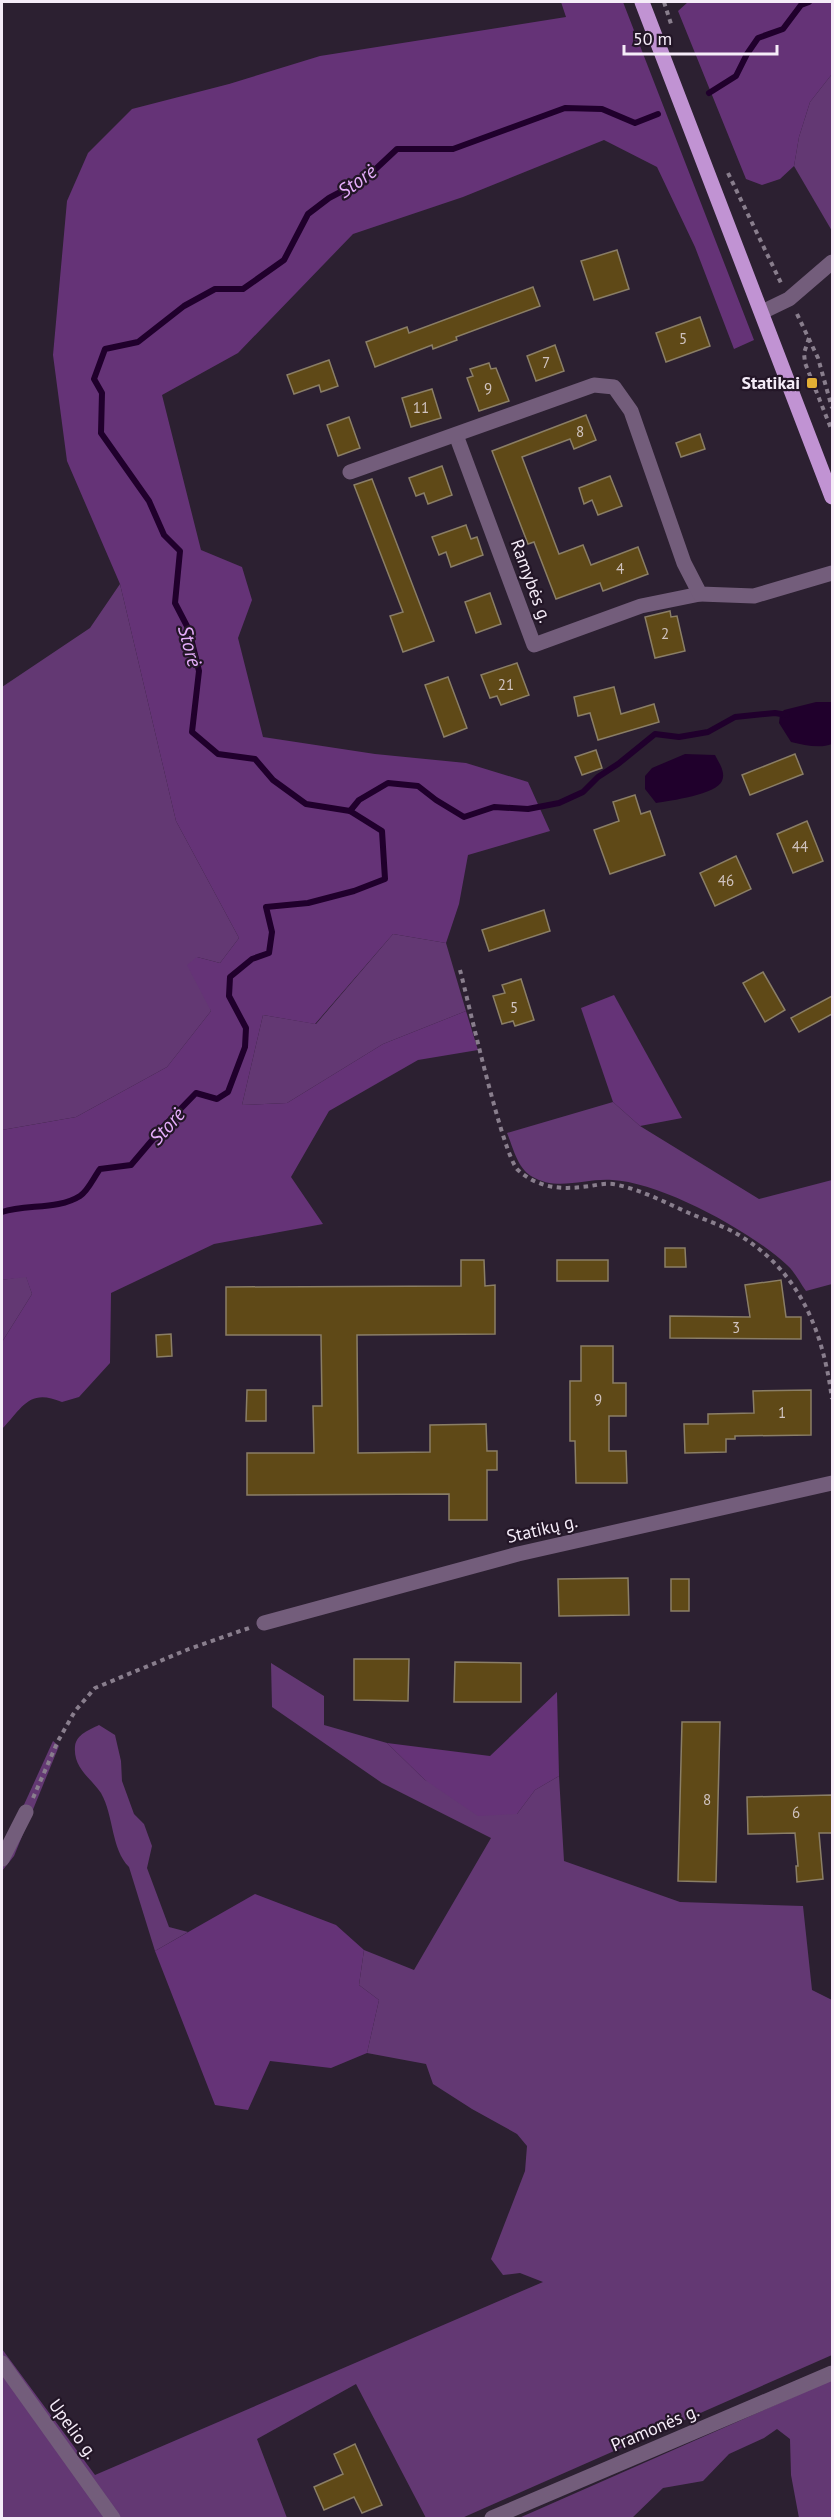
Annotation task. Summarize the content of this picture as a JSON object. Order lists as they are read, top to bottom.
{
  "streets": {
    "street": [
      "Ramybės g.",
      "Statikų g.",
      "Pramonės g.",
      "Upelio g."
    ]
  },
  "water": ["Storė"],
  "places": {
    "transit": ["Statikai"]
  },
  "house_numbers": [
    "5",
    "7",
    "9",
    "11",
    "8",
    "4",
    "2",
    "21",
    "44",
    "46",
    "5",
    "3",
    "9",
    "1",
    "8",
    "6"
  ],
  "scale_bar": "50 m"
}
